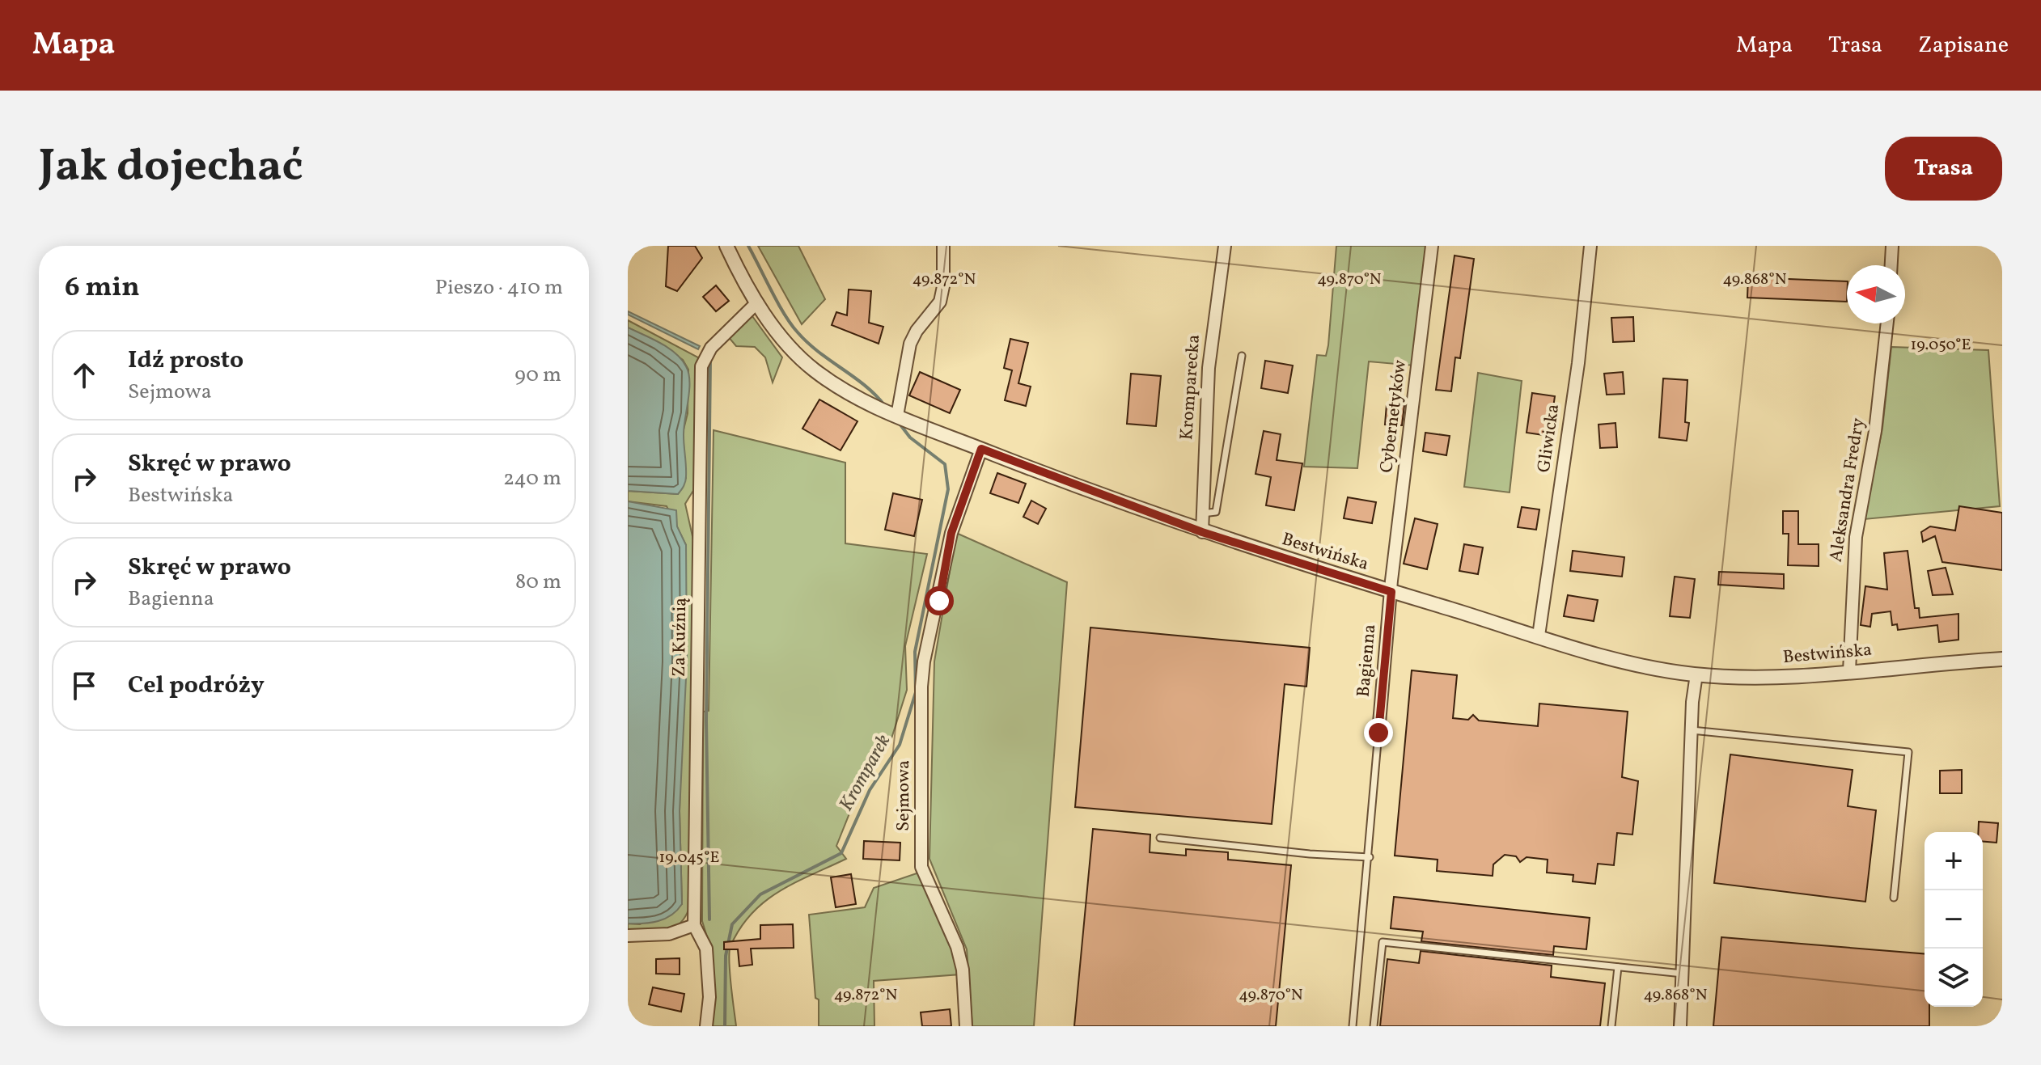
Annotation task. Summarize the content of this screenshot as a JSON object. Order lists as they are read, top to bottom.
{
  "streets": {
    "street": [
      "Kromparecka",
      "Cybernetyków",
      "Gliwicka",
      "Aleksandra Fredry",
      "Bestwińska",
      "Za Kuźnią",
      "Bagienna",
      "Sejmowa"
    ]
  },
  "crossings": [
    ["Kromparecka", "Bestwińska"],
    ["Cybernetyków", "Bestwińska"],
    ["Cybernetyków", "Bagienna"],
    ["Gliwicka", "Bestwińska"],
    ["Aleksandra Fredry", "Bestwińska"],
    ["Bestwińska", "Za Kuźnią"],
    ["Bestwińska", "Bagienna"],
    ["Bestwińska", "Sejmowa"]
  ],
  "water": ["Kromparek"],
  "north": "left",
  "page": {
    "header": "Mapa",
    "nav": ["Mapa", "Trasa", "Zapisane"],
    "title": "Jak dojechać",
    "buttons": "Trasa",
    "heading": ["6 min", "Pieszo · 410 m"],
    "list": [
      ["Idź prosto", "Sejmowa", "90 m"],
      ["Skręć w prawo", "Bestwińska", "240 m"],
      ["Skręć w prawo", "Bagienna", "80 m"],
      "Cel podróży"
    ],
    "map_buttons": ["+", "−"]
  },
  "coordinates": [
    "49.872°N",
    "49.870°N",
    "49.868°N",
    "19.050°E",
    "19.045°E"
  ]
}
